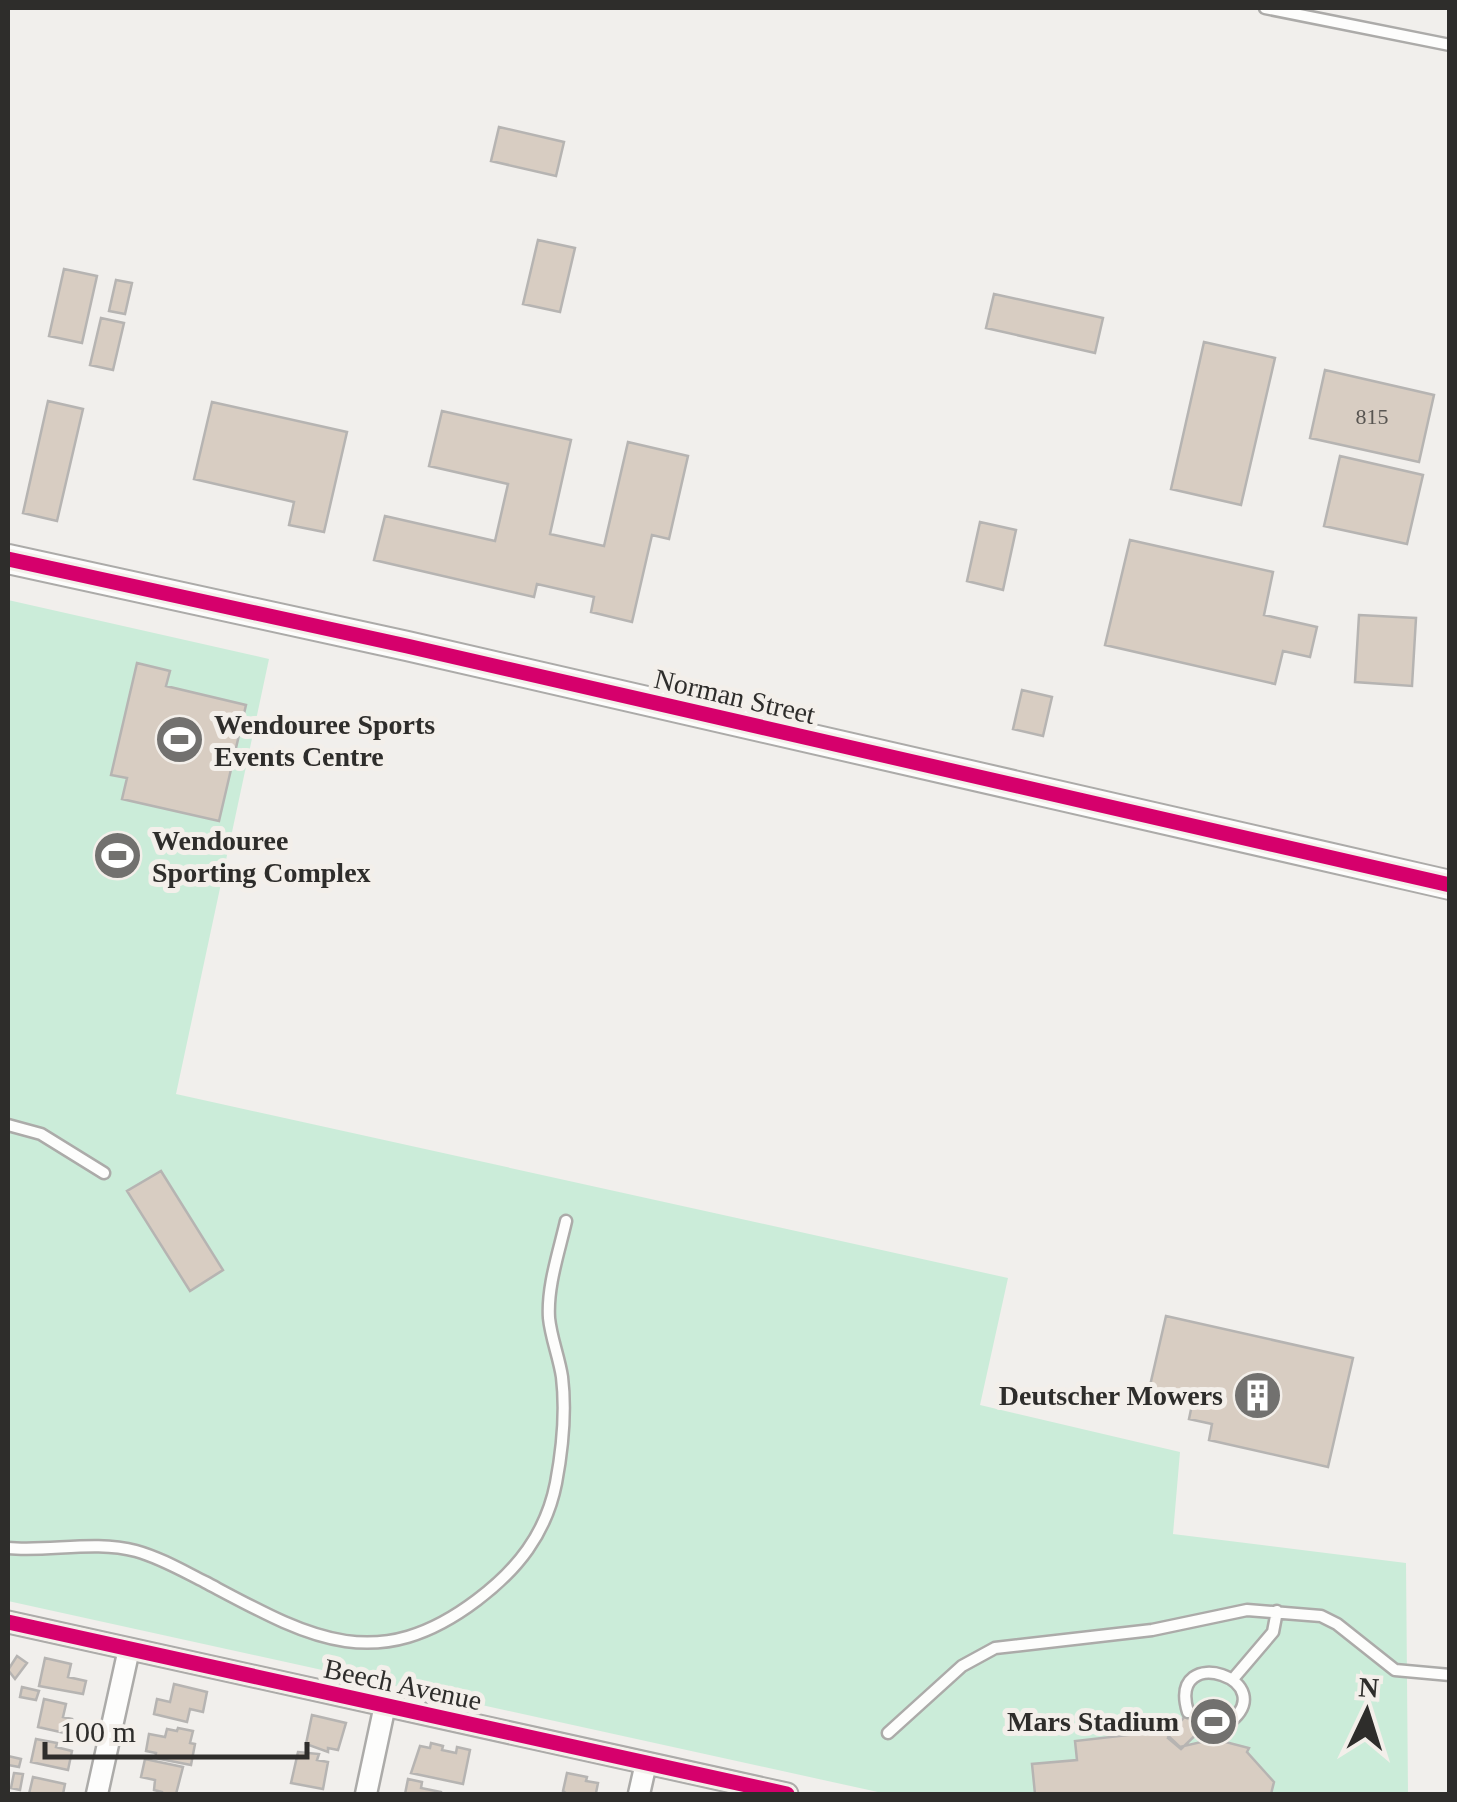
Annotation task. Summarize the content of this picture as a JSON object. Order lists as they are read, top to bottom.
{
  "streets": {
    "main road": ["Norman Street"],
    "street": ["Beech Avenue"]
  },
  "places": {
    "sports": ["Wendouree Sports Events Centre", "Wendouree Sporting Complex", "Mars Stadium"],
    "building": ["Deutscher Mowers"]
  },
  "house_numbers": ["815"],
  "scale_bar": "100 m",
  "north": "top"
}
